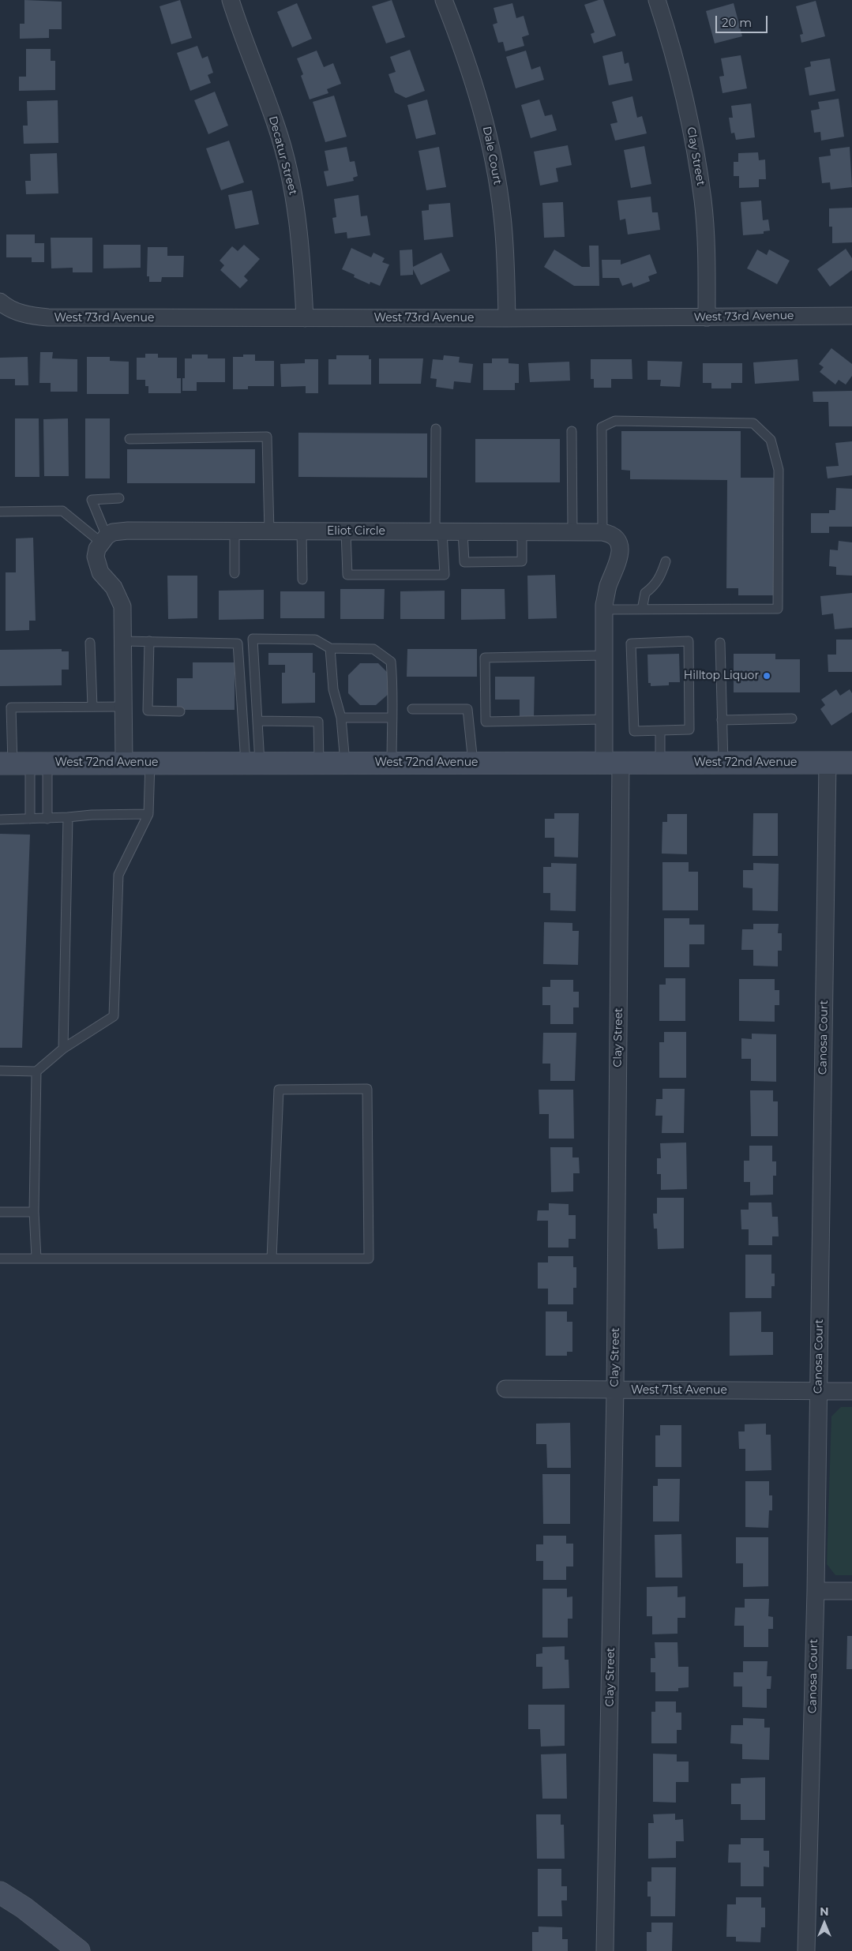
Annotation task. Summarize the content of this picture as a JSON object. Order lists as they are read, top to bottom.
{
  "streets": {
    "main road": ["West 72nd Avenue"],
    "street": [
      "Decatur Street",
      "Dale Court",
      "Clay Street",
      "West 73rd Avenue",
      "Eliot Circle",
      "Canosa Court",
      "West 71st Avenue"
    ]
  },
  "crossings": [
    ["Decatur Street", "West 73rd Avenue"],
    ["Dale Court", "West 73rd Avenue"],
    ["Clay Street", "West 73rd Avenue"],
    ["Clay Street", "West 72nd Avenue"],
    ["Clay Street", "West 71st Avenue"],
    ["West 72nd Avenue", "Canosa Court"],
    ["Canosa Court", "West 71st Avenue"]
  ],
  "places": ["Hilltop Liquor"],
  "scale_bar": "20 m",
  "north": "top"
}
